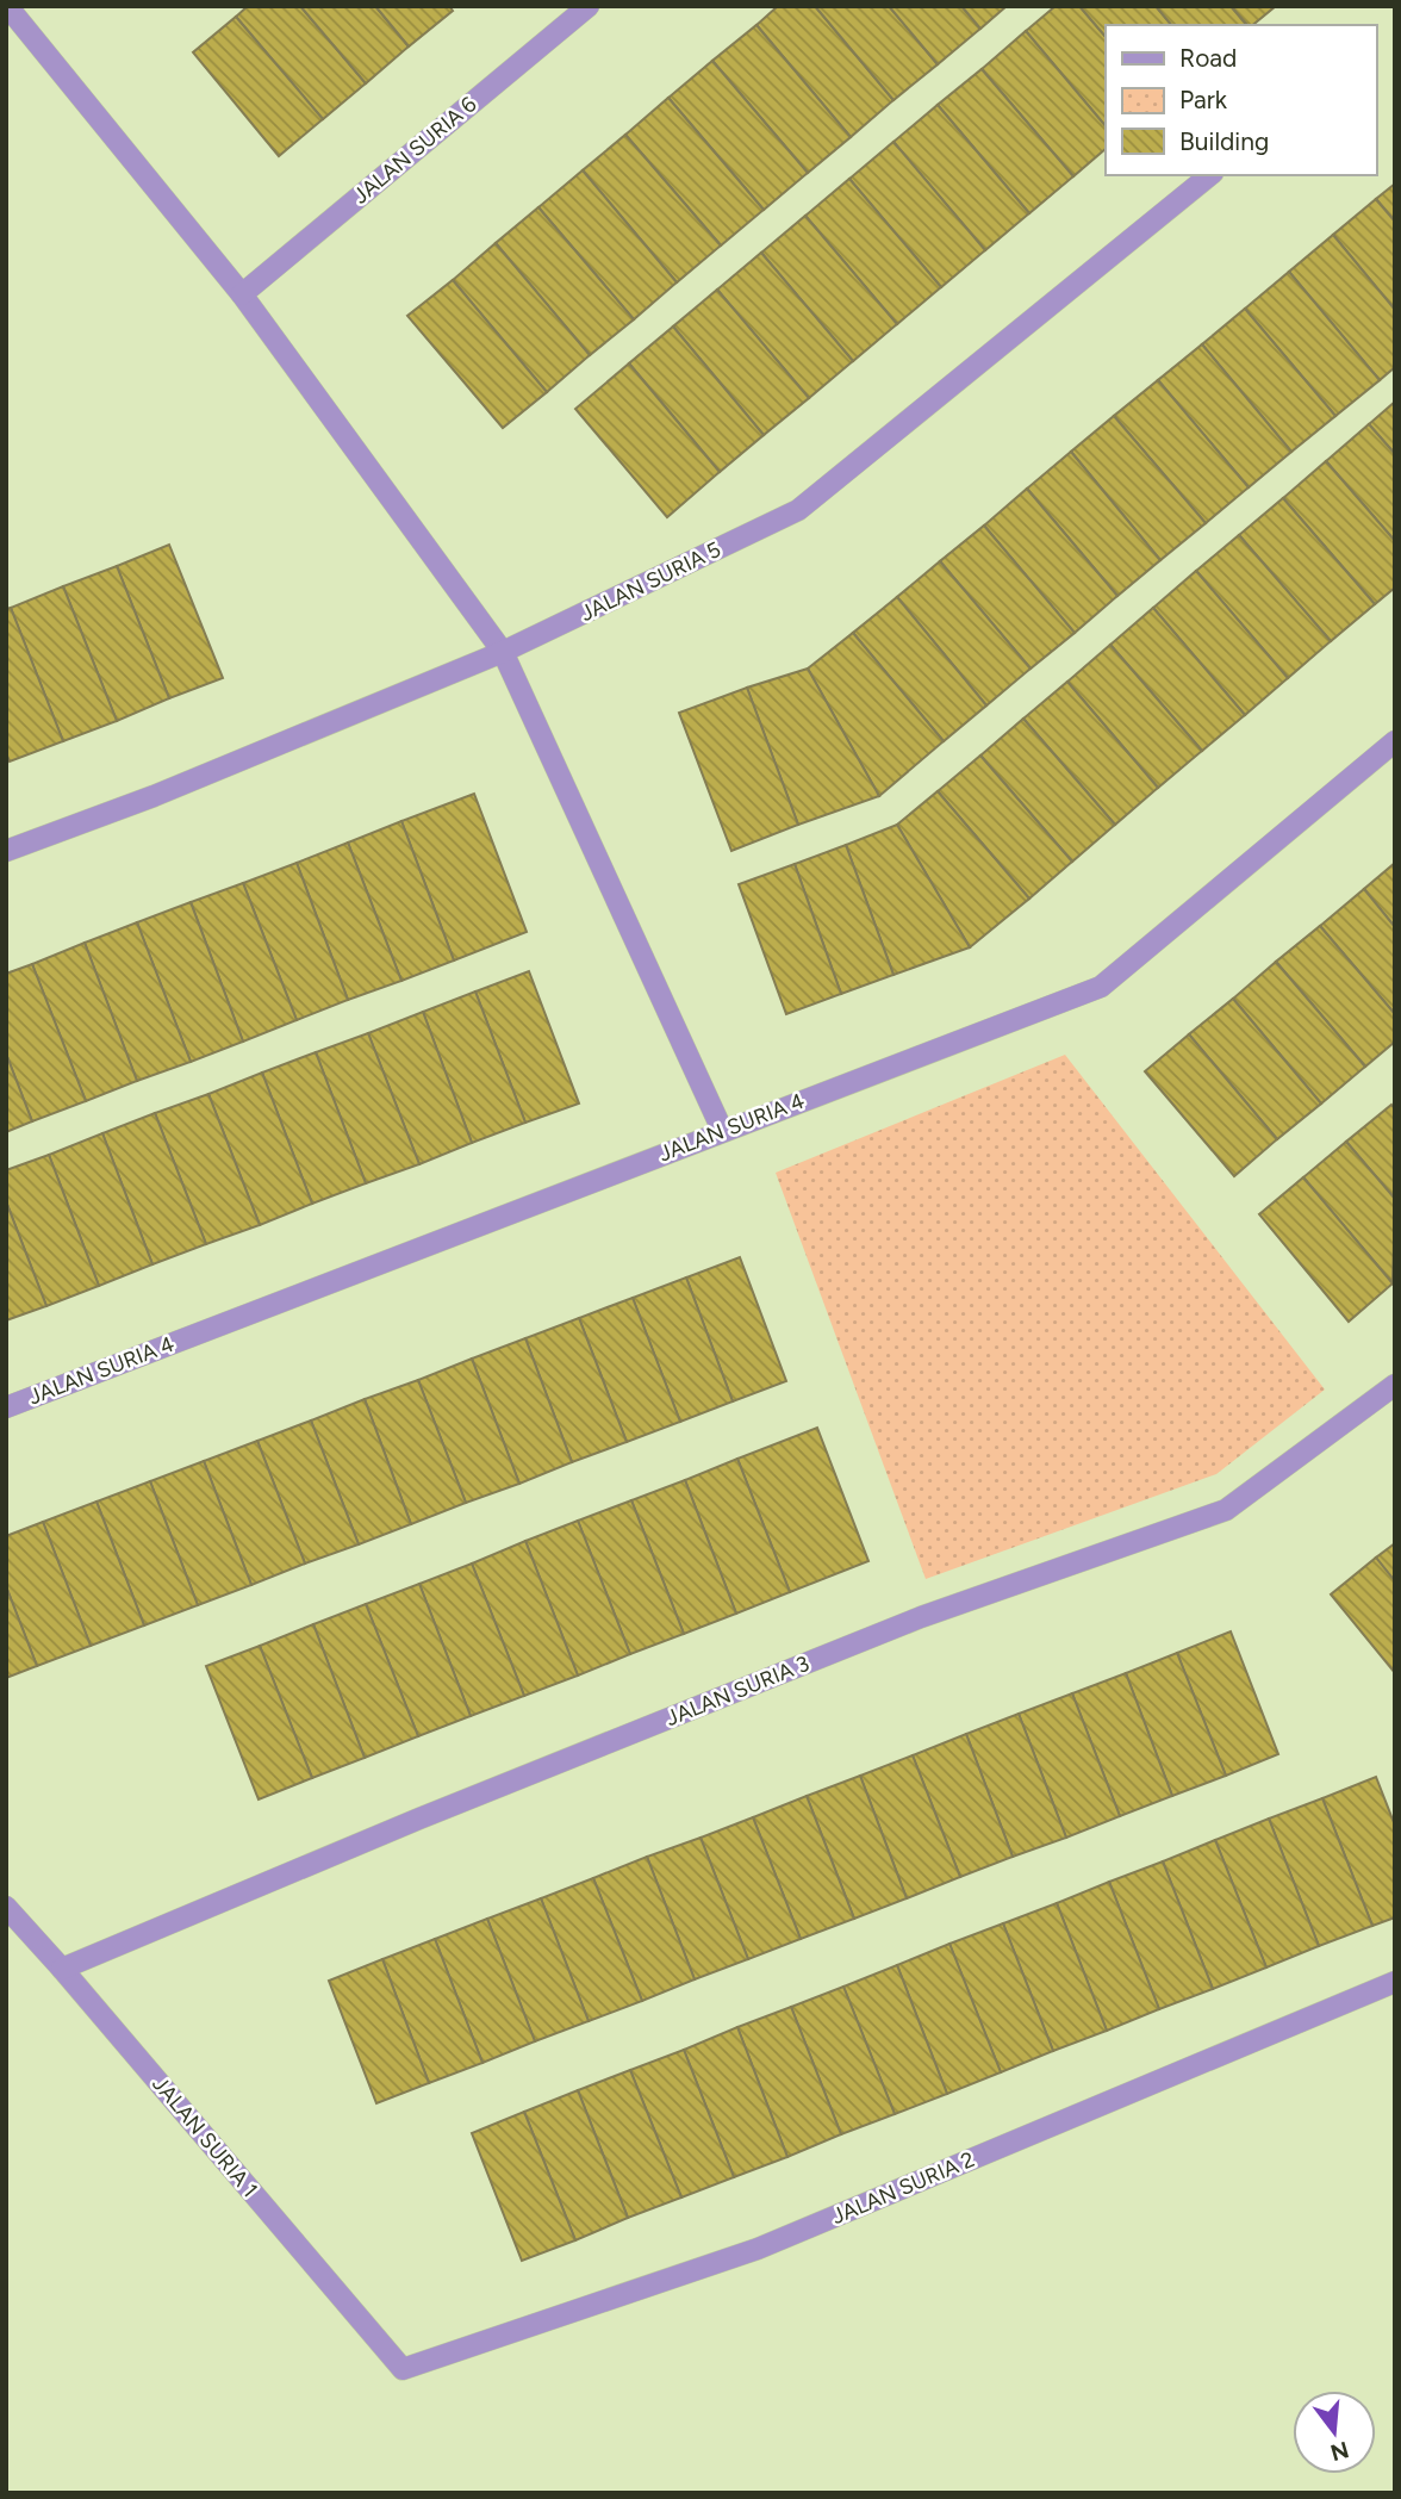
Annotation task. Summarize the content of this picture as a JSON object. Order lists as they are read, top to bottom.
{
  "streets": {
    "street": [
      "JALAN SURIA 6",
      "JALAN SURIA 5",
      "JALAN SURIA 4",
      "JALAN SURIA 3",
      "JALAN SURIA 1",
      "JALAN SURIA 2"
    ]
  },
  "crossings": [
    ["JALAN SURIA 3", "JALAN SURIA 1"],
    ["JALAN SURIA 1", "JALAN SURIA 2"]
  ],
  "legend": ["Road", "Park", "Building"],
  "north": "bottom"
}
